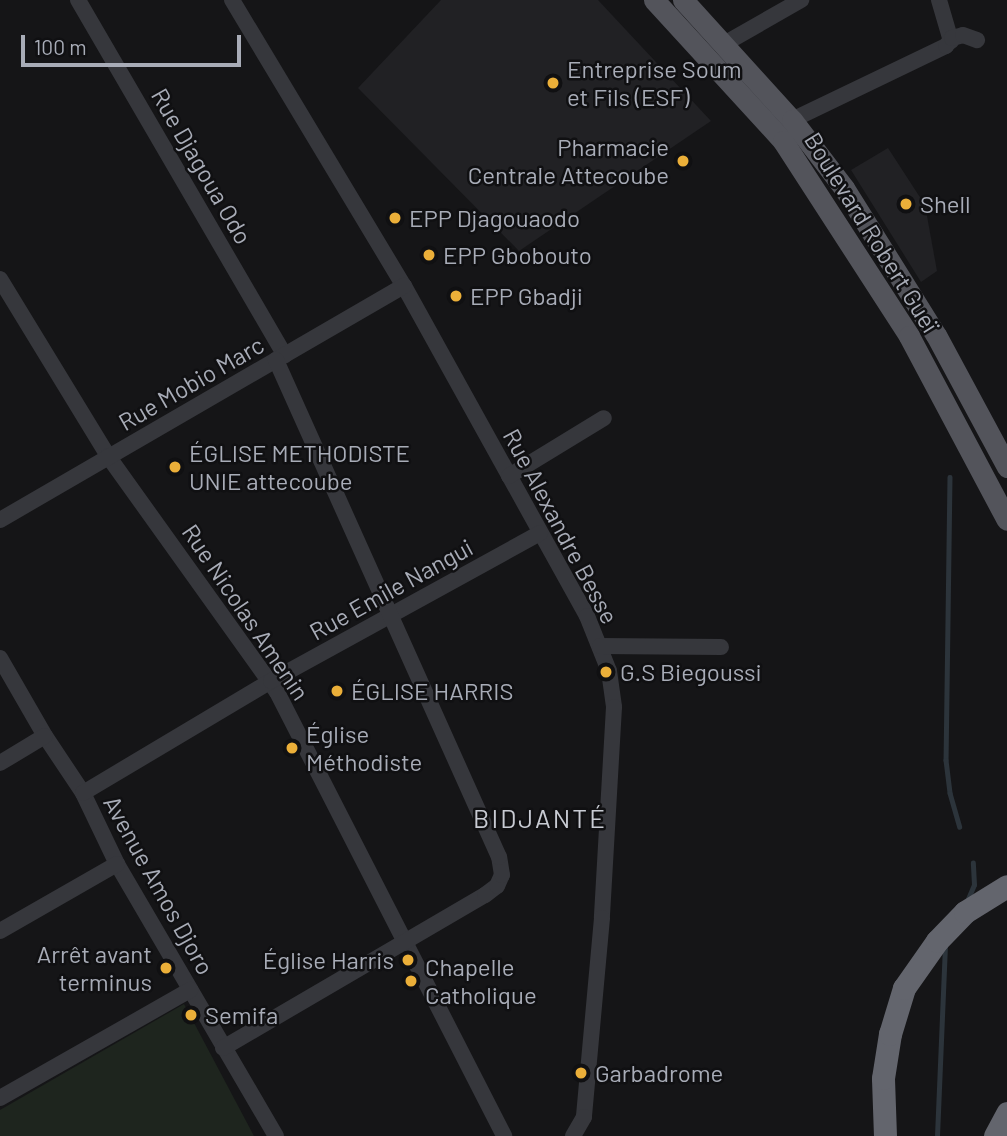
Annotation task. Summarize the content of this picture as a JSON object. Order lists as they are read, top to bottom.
{
  "streets": {
    "main road": ["Boulevard Robert Gueï"],
    "street": [
      "Rue Djagoua Odo",
      "Rue Mobio Marc",
      "Rue Alexandre Besse",
      "Rue Emile Nangui",
      "Rue Nicolas Amenin",
      "Avenue Amos Djoro"
    ]
  },
  "crossings": [
    ["Rue Djagoua Odo", "Rue Mobio Marc"],
    ["Rue Djagoua Odo", "Rue Emile Nangui"],
    ["Rue Djagoua Odo", "Rue Nicolas Amenin"],
    ["Rue Mobio Marc", "Rue Alexandre Besse"],
    ["Rue Mobio Marc", "Rue Nicolas Amenin"],
    ["Rue Alexandre Besse", "Rue Emile Nangui"],
    ["Rue Emile Nangui", "Rue Nicolas Amenin"],
    ["Rue Emile Nangui", "Avenue Amos Djoro"]
  ],
  "districts": ["BIDJANTÉ"],
  "places": [
    "Entreprise Soum et Fils (ESF)",
    "Pharmacie Centrale Attecoube",
    "Shell",
    "EPP Djagouaodo",
    "EPP Gbobouto",
    "EPP Gbadji",
    "ÉGLISE METHODISTE UNIE attecoube",
    "G.S Biegoussi",
    "ÉGLISE HARRIS",
    "Église Méthodiste",
    "Église Harris",
    "Arrêt avant terminus",
    "Chapelle Catholique",
    "Semifa",
    "Garbadrome"
  ],
  "scale_bar": "100 m"
}
